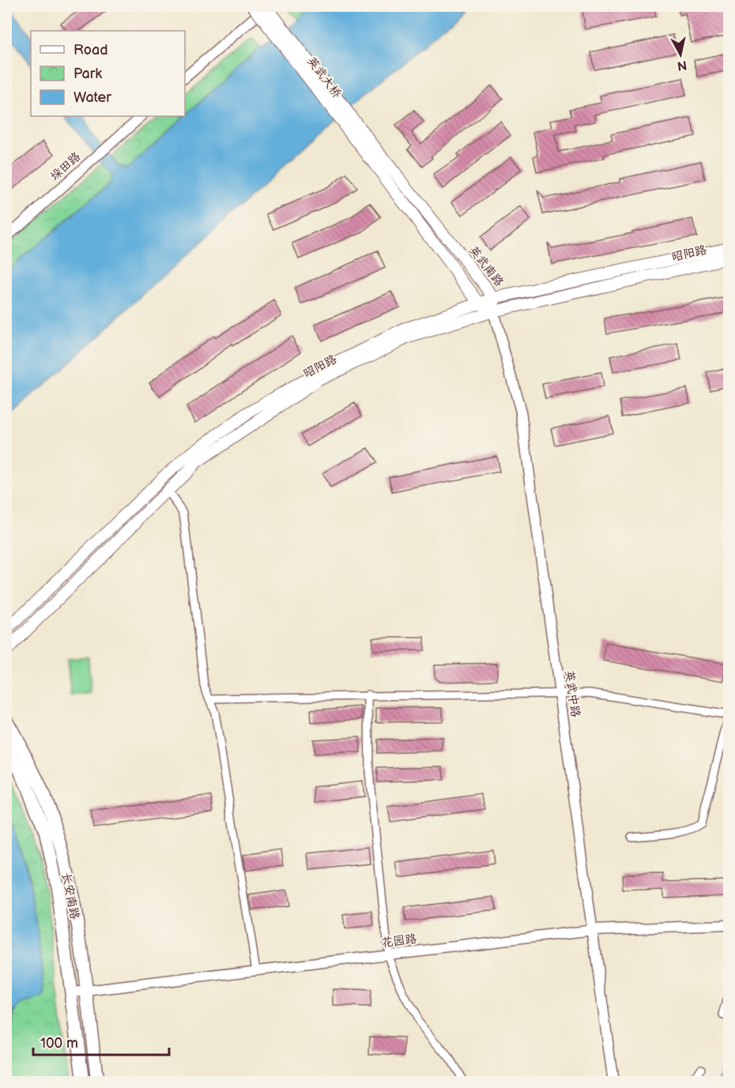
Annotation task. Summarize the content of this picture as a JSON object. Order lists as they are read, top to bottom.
{
  "streets": {
    "main road": [
      "英武大桥",
      "昭阳路",
      "英武南路",
      "长安南路"
    ],
    "street": ["垛田路", "英武中路", "花园路"]
  },
  "crossings": [
    ["英武大桥", "英武南路"],
    ["昭阳路", "英武南路"],
    ["昭阳路", "英武中路"],
    ["英武南路", "英武中路"],
    ["英武中路", "花园路"],
    ["长安南路", "花园路"]
  ],
  "legend": ["Road", "Park", "Water"],
  "scale_bar": "100 m",
  "north": "bottom"
}
